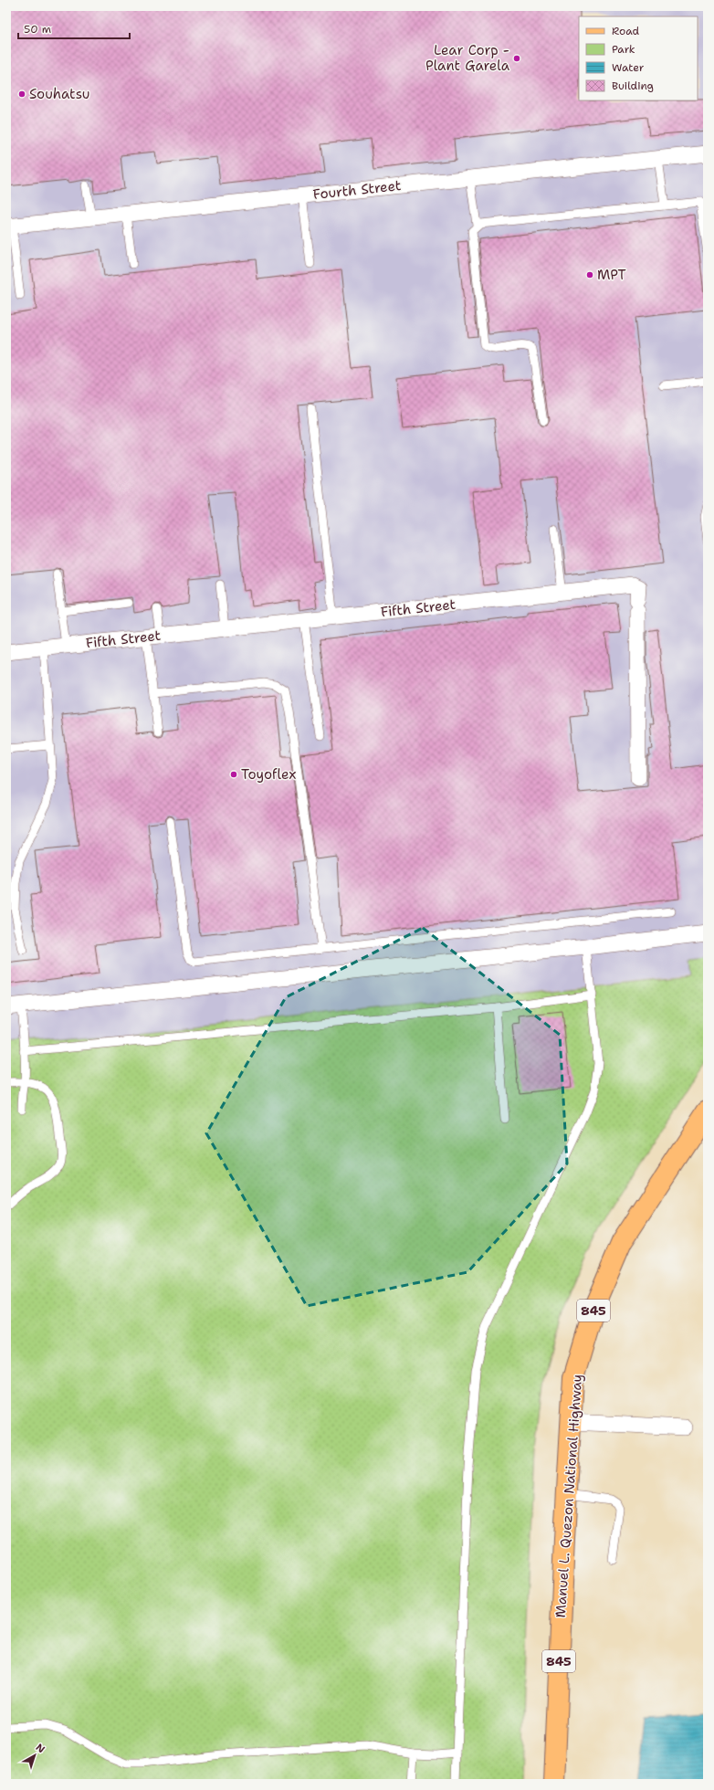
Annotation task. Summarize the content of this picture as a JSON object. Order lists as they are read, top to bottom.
{
  "streets": {
    "main road": ["845", "Manuel L. Quezon National Highway"],
    "street": ["Fourth Street", "Fifth Street"]
  },
  "places": [
    "Lear Corp - Plant Garela",
    "Souhatsu",
    "MPT",
    "Toyoflex"
  ],
  "legend": [
    "Road",
    "Park",
    "Water",
    "Building"
  ],
  "scale_bar": "50 m",
  "north": "top right"
}
